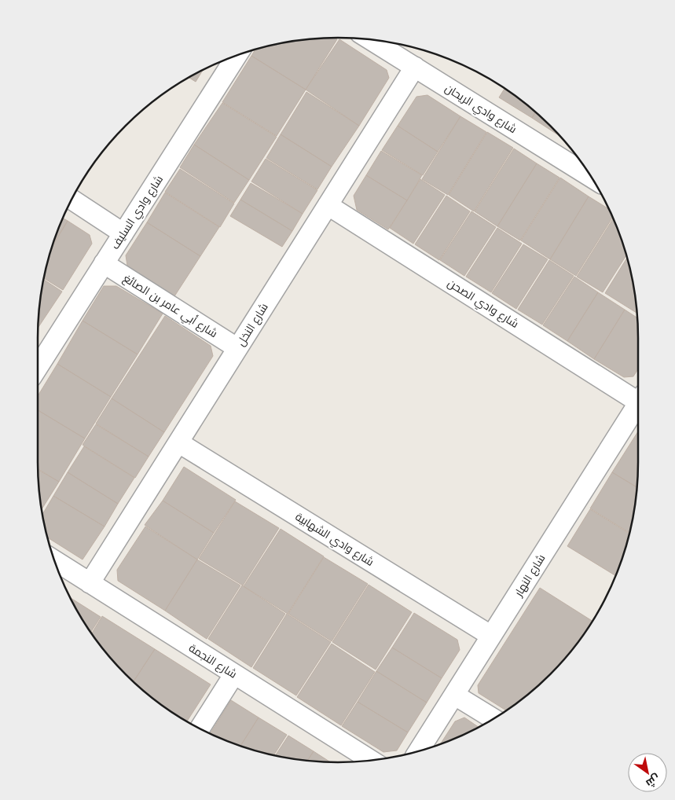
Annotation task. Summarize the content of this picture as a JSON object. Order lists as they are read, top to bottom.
{
  "streets": {
    "street": [
      "شارع وادي الريحان",
      "شارع وادي السليف",
      "شارع وادي الصحن",
      "شارع أبي عامر بن الصائغ",
      "شارع النخل",
      "شارع وادي الشهابية",
      "شارع النهار",
      "شارع النجمة"
    ]
  },
  "crossings": [
    ["شارع وادي الريحان", "شارع النخل"],
    ["شارع وادي السليف", "شارع أبي عامر بن الصائغ"],
    ["شارع وادي الصحن", "شارع النخل"],
    ["شارع أبي عامر بن الصائغ", "شارع النخل"],
    ["شارع النخل", "شارع وادي الشهابية"],
    ["شارع النخل", "شارع النجمة"],
    ["شارع وادي الشهابية", "شارع النهار"]
  ],
  "north": "bottom right"
}
